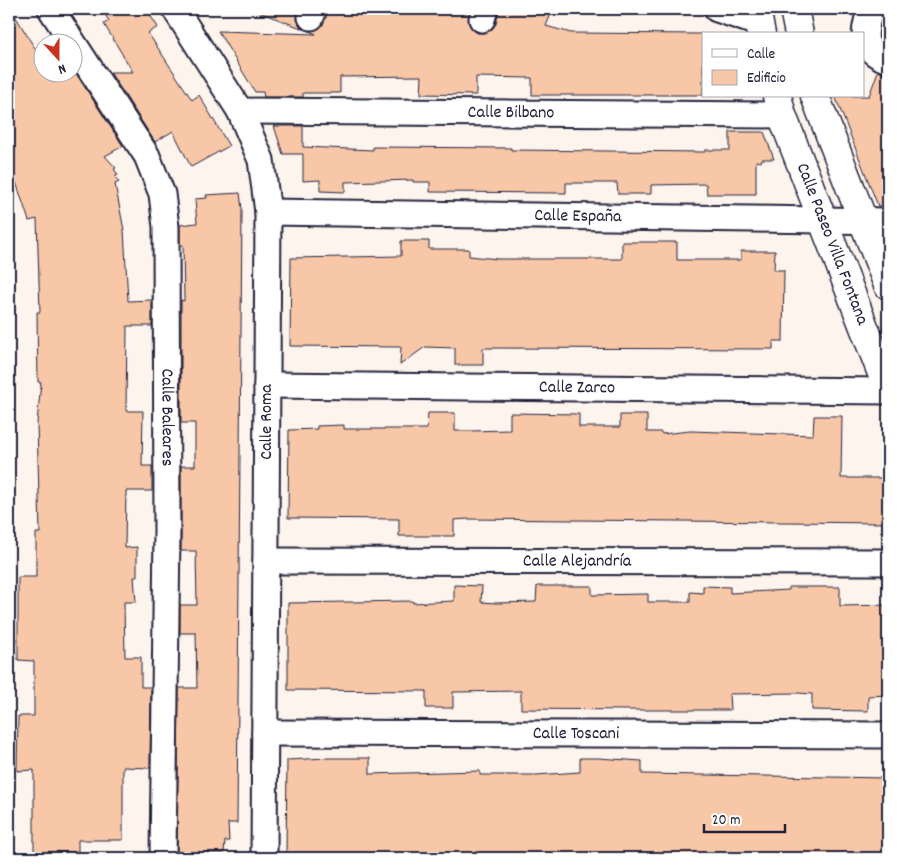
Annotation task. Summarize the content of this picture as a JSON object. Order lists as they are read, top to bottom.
{
  "streets": {
    "street": [
      "Calle Bilbano",
      "Calle España",
      "Calle Paseo Villa Fontana",
      "Calle Zarco",
      "Calle Baleares",
      "Calle Roma",
      "Calle Alejandría",
      "Calle Toscani"
    ]
  },
  "crossings": [
    ["Calle Bilbano", "Calle Paseo Villa Fontana"],
    ["Calle Bilbano", "Calle Roma"],
    ["Calle España", "Calle Paseo Villa Fontana"],
    ["Calle España", "Calle Roma"],
    ["Calle Paseo Villa Fontana", "Calle Zarco"],
    ["Calle Zarco", "Calle Roma"],
    ["Calle Roma", "Calle Alejandría"],
    ["Calle Roma", "Calle Toscani"]
  ],
  "legend": ["Calle", "Edificio"],
  "scale_bar": "20 m",
  "north": "bottom"
}
